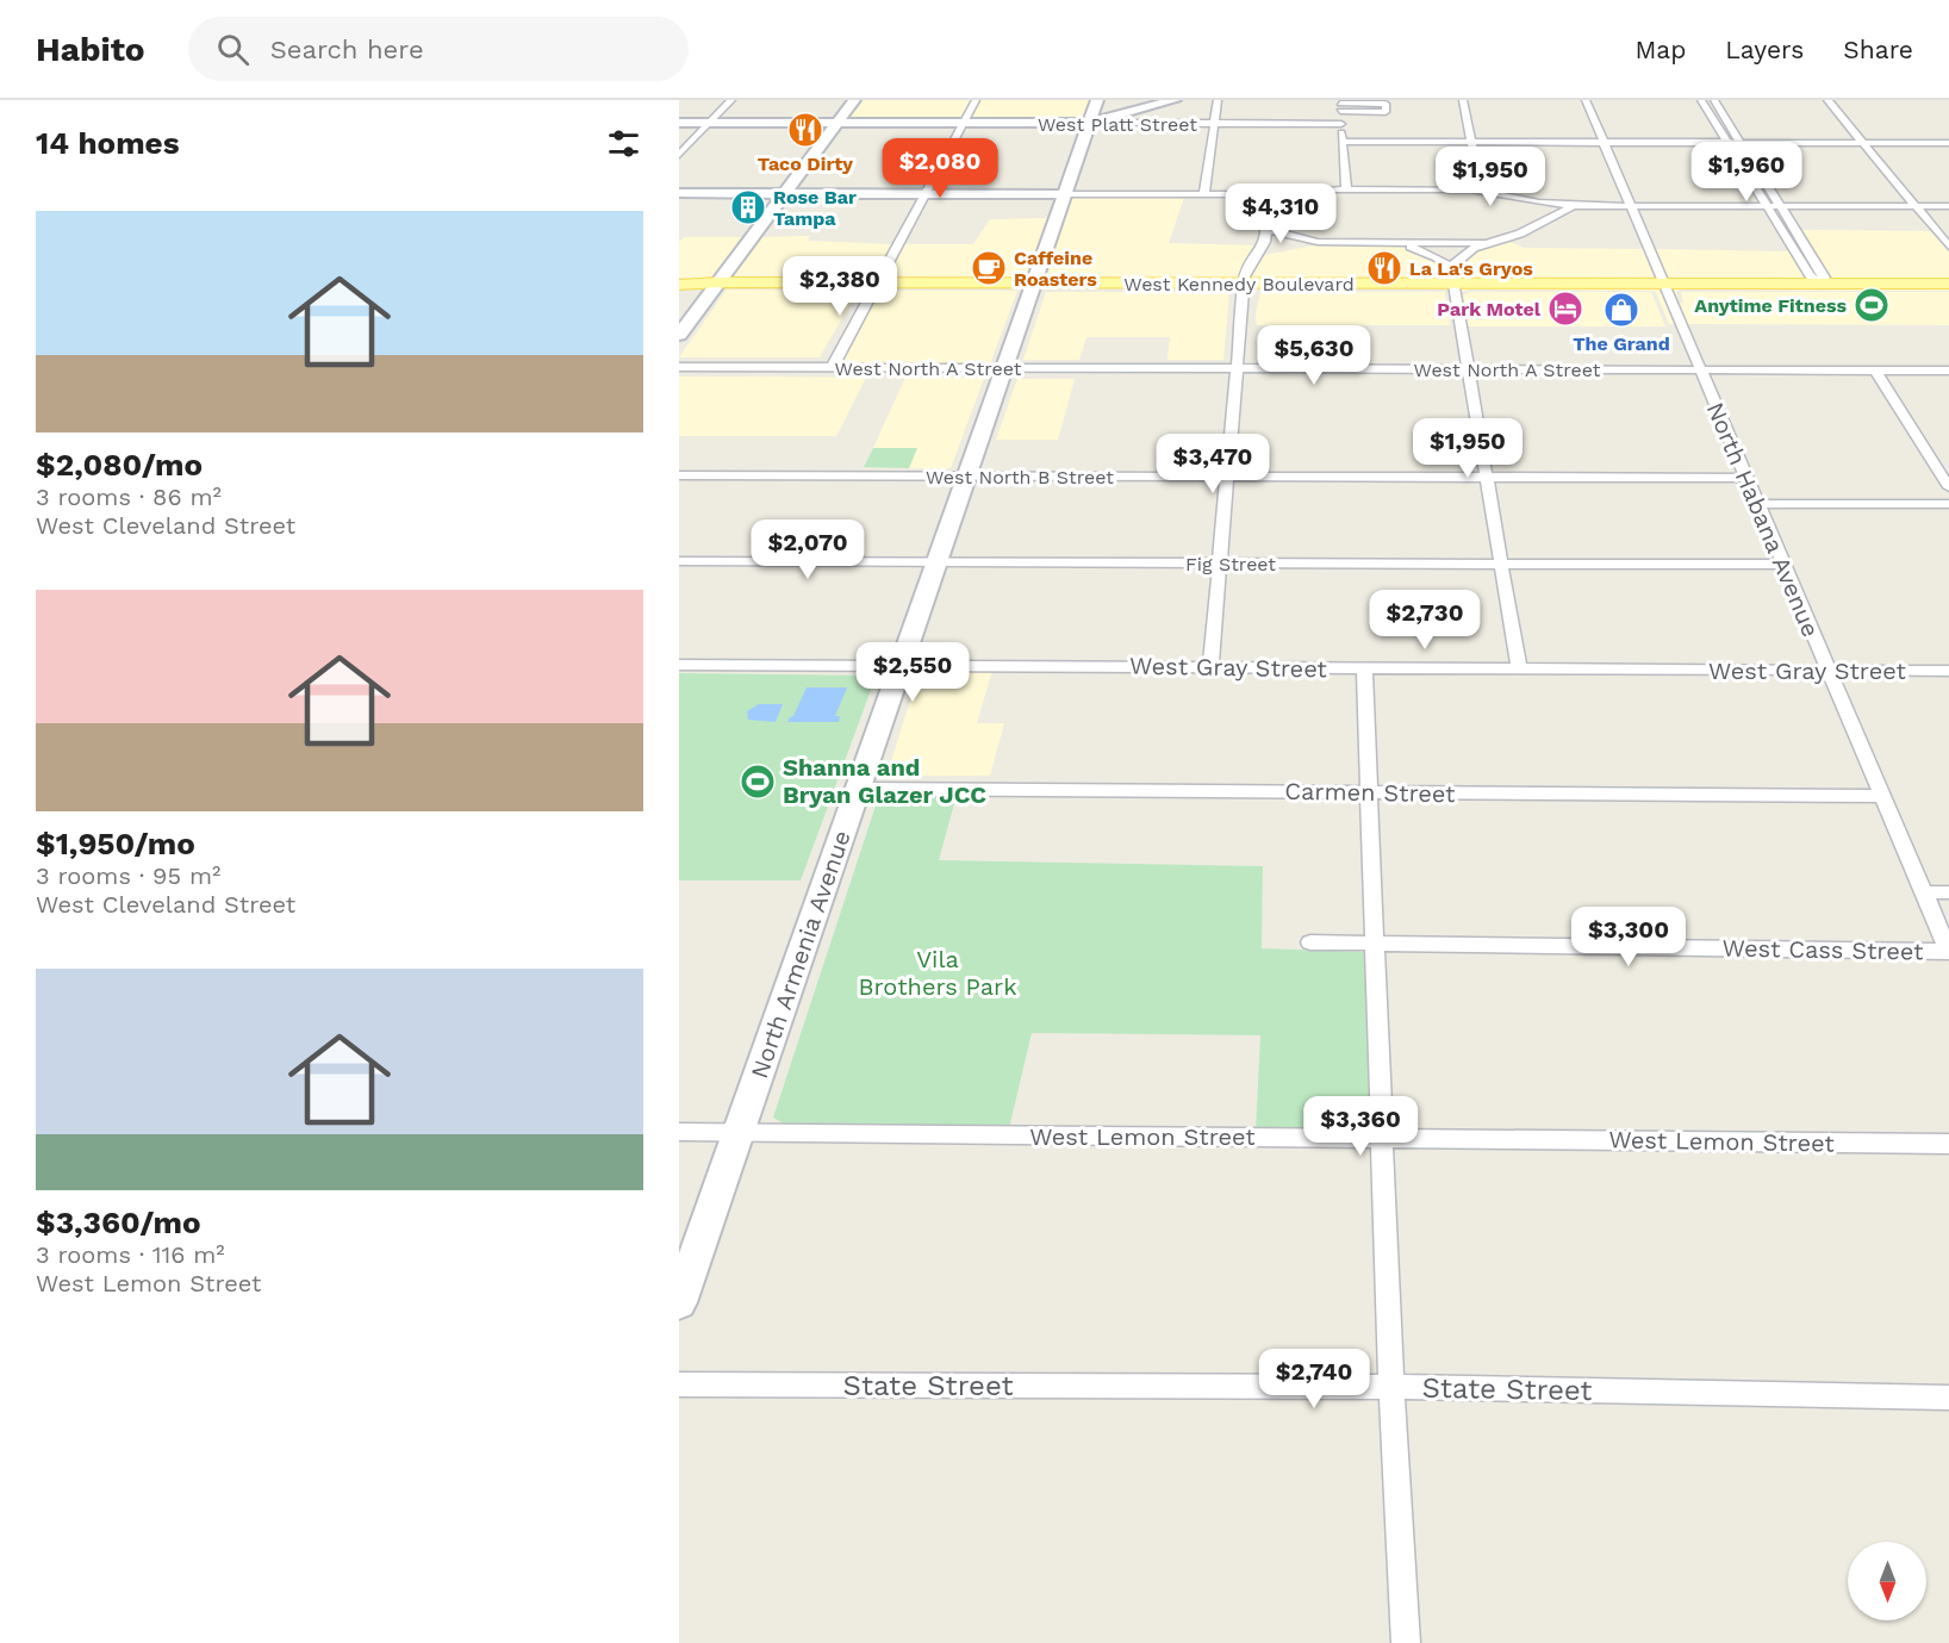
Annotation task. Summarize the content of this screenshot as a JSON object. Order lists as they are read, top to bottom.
{
  "streets": {
    "main road": ["West Platt Street", "West Kennedy Boulevard", "North Armenia Avenue"],
    "street": [
      "West North A Street",
      "West North B Street",
      "North Habana Avenue",
      "Fig Street",
      "West Gray Street",
      "Carmen Street",
      "West Cass Street",
      "West Lemon Street",
      "State Street"
    ]
  },
  "crossings": [
    ["West Platt Street", "North Armenia Avenue"],
    ["West Kennedy Boulevard", "North Habana Avenue"],
    ["West Kennedy Boulevard", "North Armenia Avenue"],
    ["West North A Street", "North Habana Avenue"],
    ["West North A Street", "North Armenia Avenue"],
    ["West North B Street", "North Habana Avenue"],
    ["West North B Street", "North Armenia Avenue"],
    ["North Habana Avenue", "Fig Street"],
    ["North Habana Avenue", "West Gray Street"],
    ["North Habana Avenue", "Carmen Street"],
    ["North Habana Avenue", "West Cass Street"],
    ["Fig Street", "North Armenia Avenue"],
    ["West Gray Street", "North Armenia Avenue"],
    ["Carmen Street", "North Armenia Avenue"],
    ["North Armenia Avenue", "West Lemon Street"]
  ],
  "parks": ["Vila Brothers Park"],
  "places": {
    "restaurant": ["Taco Dirty", "La La's Gryos"],
    "building": ["Rose Bar Tampa"],
    "cafe": ["Caffeine Roasters"],
    "sports": ["Anytime Fitness", "Shanna and Bryan Glazer JCC"],
    "hotel": ["Park Motel"],
    "shop": ["The Grand"]
  },
  "north": "bottom",
  "page": {
    "header": "Habito",
    "search": "Search here",
    "nav": ["Map", "Layers", "Share"],
    "heading": "14 homes",
    "price": [
      "$2,080",
      "$1,960",
      "$1,950",
      "$4,310",
      "$2,380",
      "$5,630",
      "$1,950",
      "$3,470",
      "$2,070",
      "$2,730",
      "$2,550",
      "$3,300",
      "$3,360",
      "$2,740"
    ],
    "list": [
      {
        "name": "$2,080/mo",
        "note": "3 rooms · 86 m² · West Cleveland Street"
      },
      {
        "name": "$1,950/mo",
        "note": "3 rooms · 95 m² · West Cleveland Street"
      },
      {
        "name": "$3,360/mo",
        "note": "3 rooms · 116 m² · West Lemon Street"
      }
    ]
  }
}
